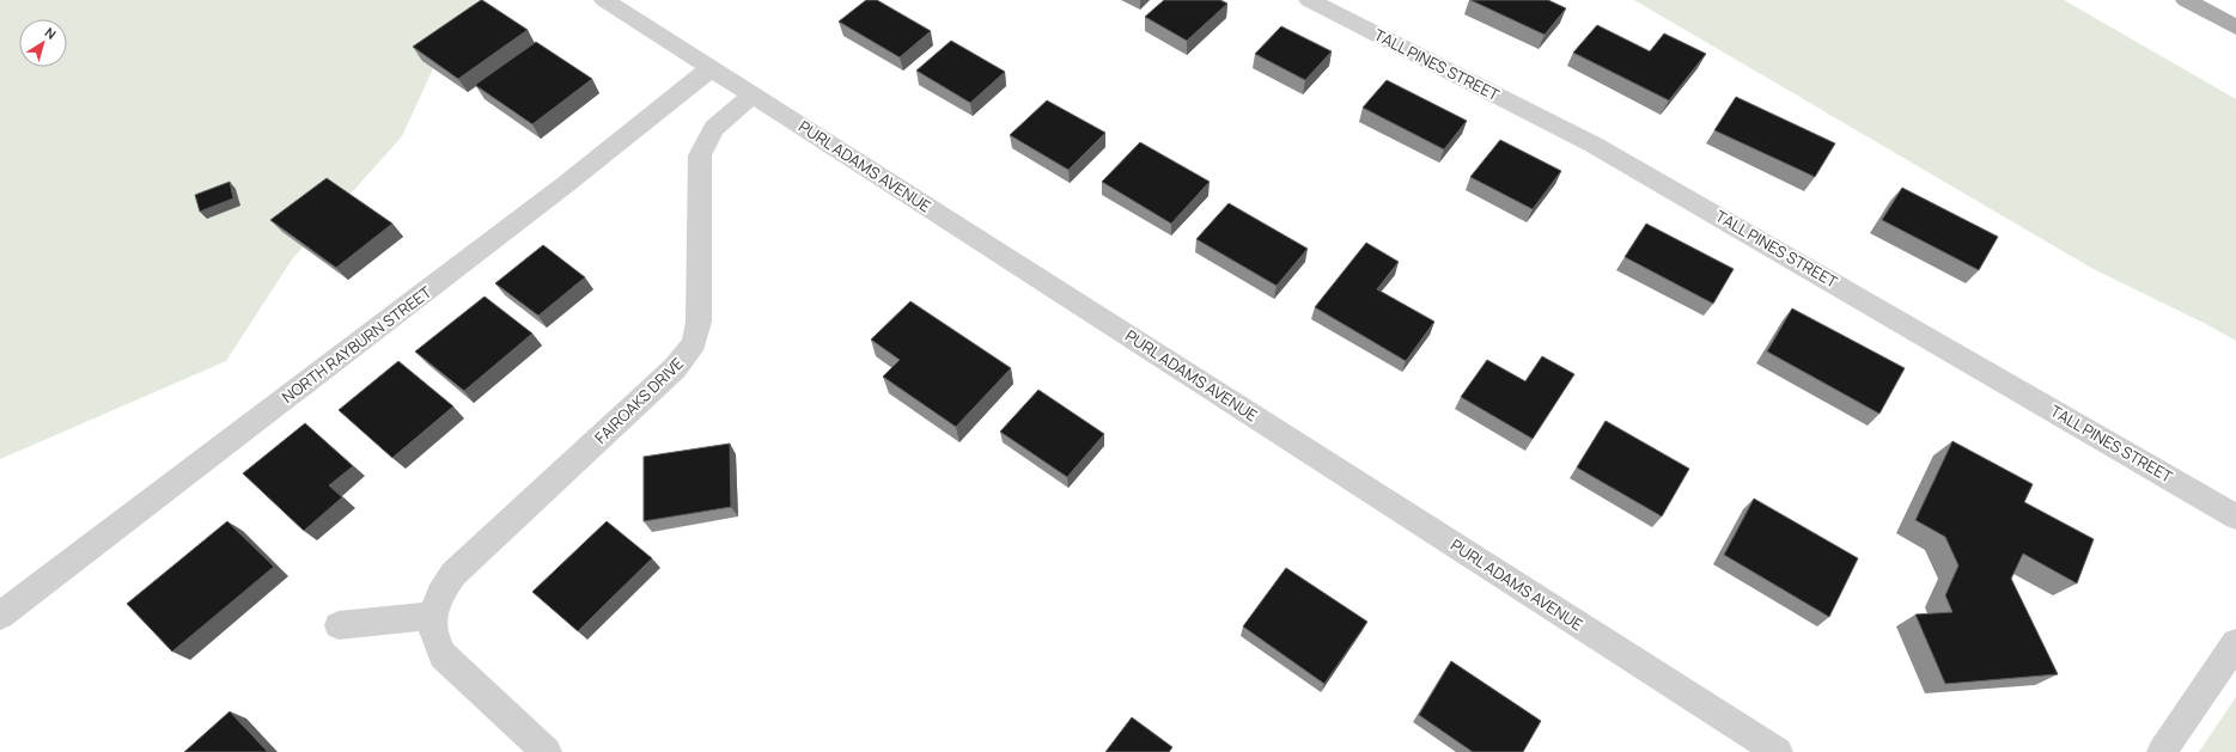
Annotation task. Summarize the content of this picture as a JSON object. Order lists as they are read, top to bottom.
{
  "streets": {
    "street": [
      "TALL PINES STREET",
      "PURL ADAMS AVENUE",
      "NORTH RAYBURN STREET",
      "FAIROAKS DRIVE"
    ]
  },
  "crossings": [
    ["PURL ADAMS AVENUE", "NORTH RAYBURN STREET"],
    ["PURL ADAMS AVENUE", "FAIROAKS DRIVE"]
  ],
  "north": "top right"
}
